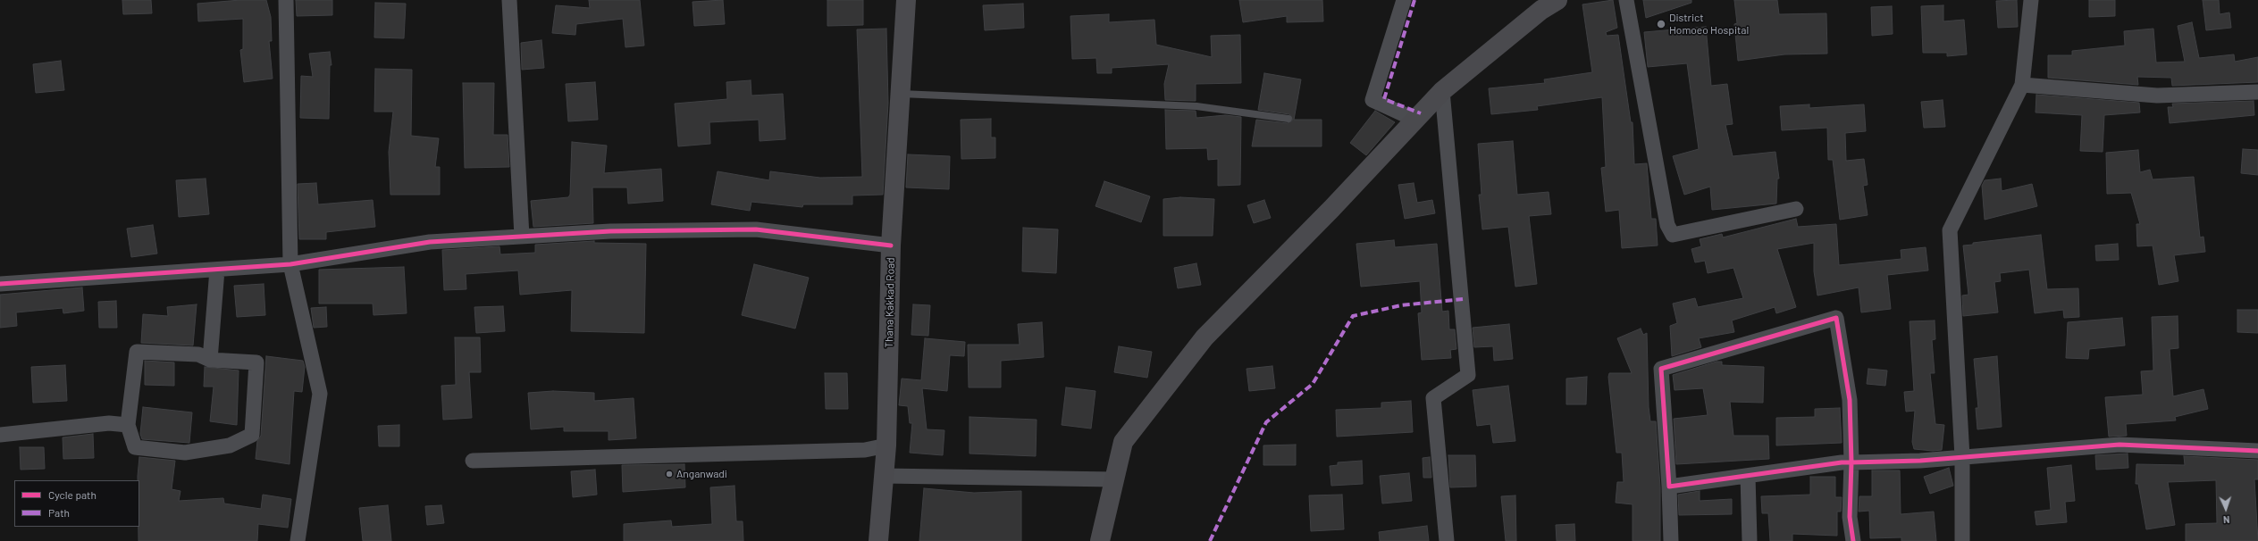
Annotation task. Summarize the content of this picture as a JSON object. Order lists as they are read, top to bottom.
{
  "streets": {
    "main road": ["Thana Kakkad Road"]
  },
  "places": ["District Homoeo Hospital", "Anganwadi"],
  "legend": ["Cycle path", "Path"],
  "north": "bottom"
}
